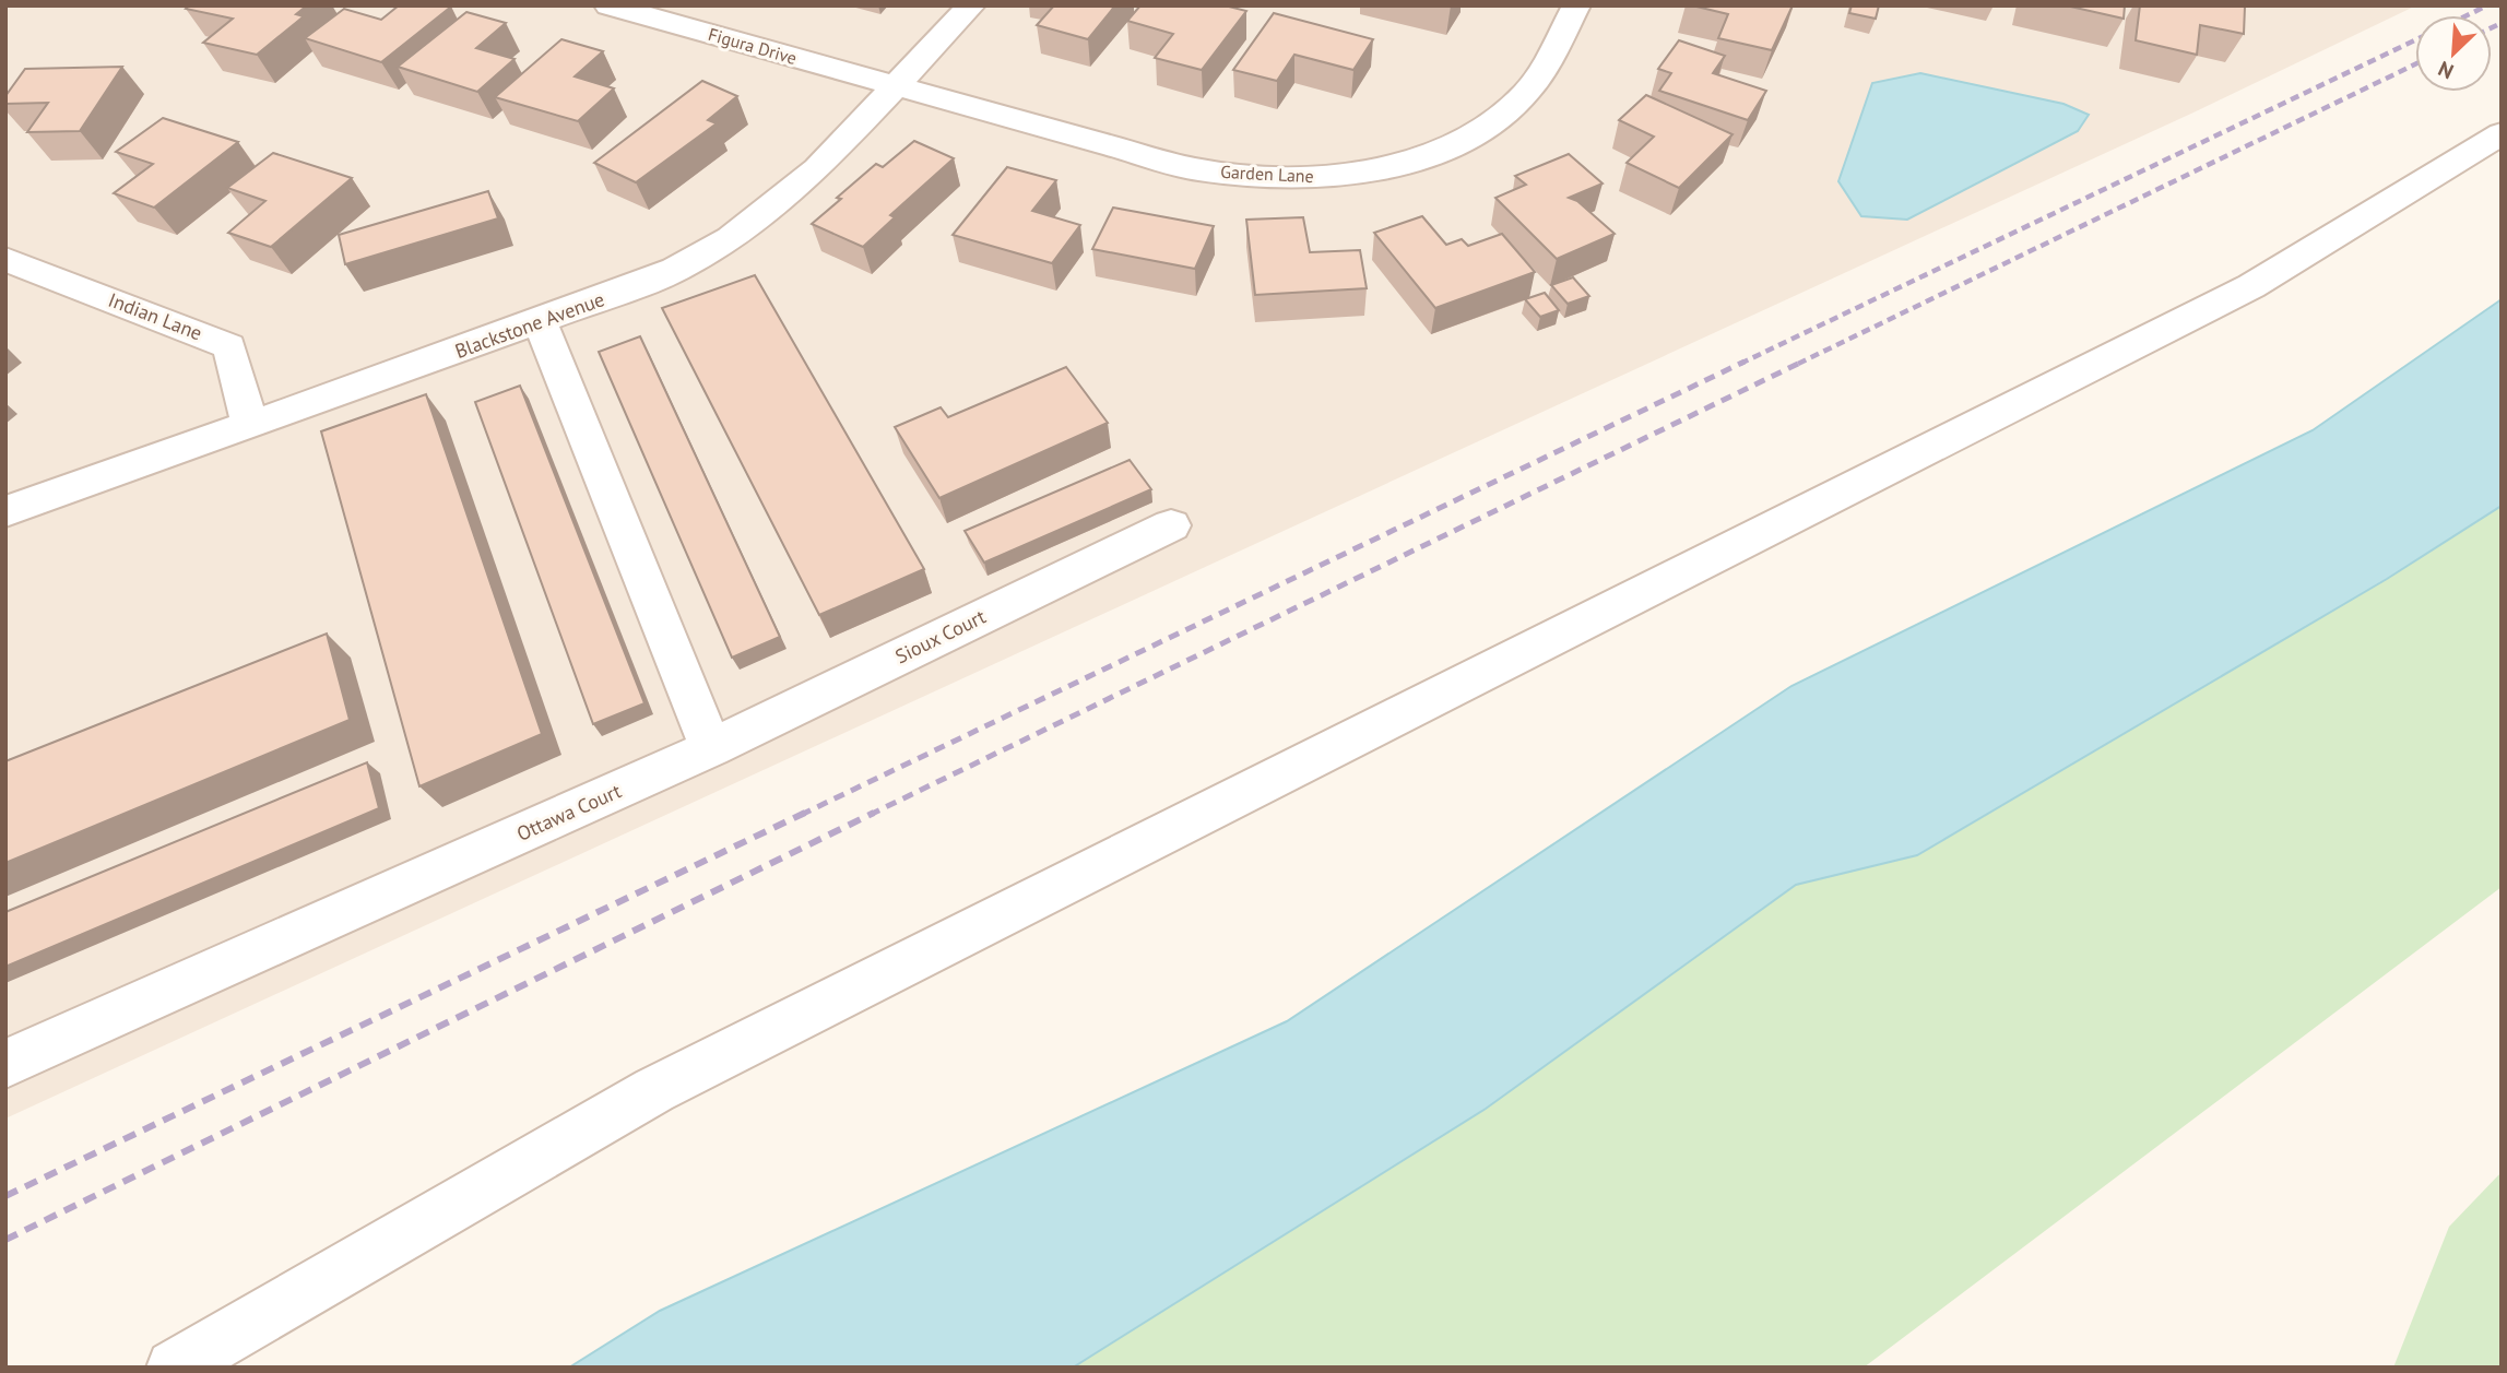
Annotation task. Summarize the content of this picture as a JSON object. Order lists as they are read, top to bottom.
{
  "streets": {
    "street": [
      "Figura Drive",
      "Garden Lane",
      "Indian Lane",
      "Blackstone Avenue",
      "Sioux Court",
      "Ottawa Court"
    ]
  },
  "crossings": [
    ["Figura Drive", "Garden Lane"],
    ["Figura Drive", "Blackstone Avenue"],
    ["Garden Lane", "Blackstone Avenue"],
    ["Indian Lane", "Blackstone Avenue"],
    ["Sioux Court", "Ottawa Court"]
  ],
  "north": "bottom left"
}
